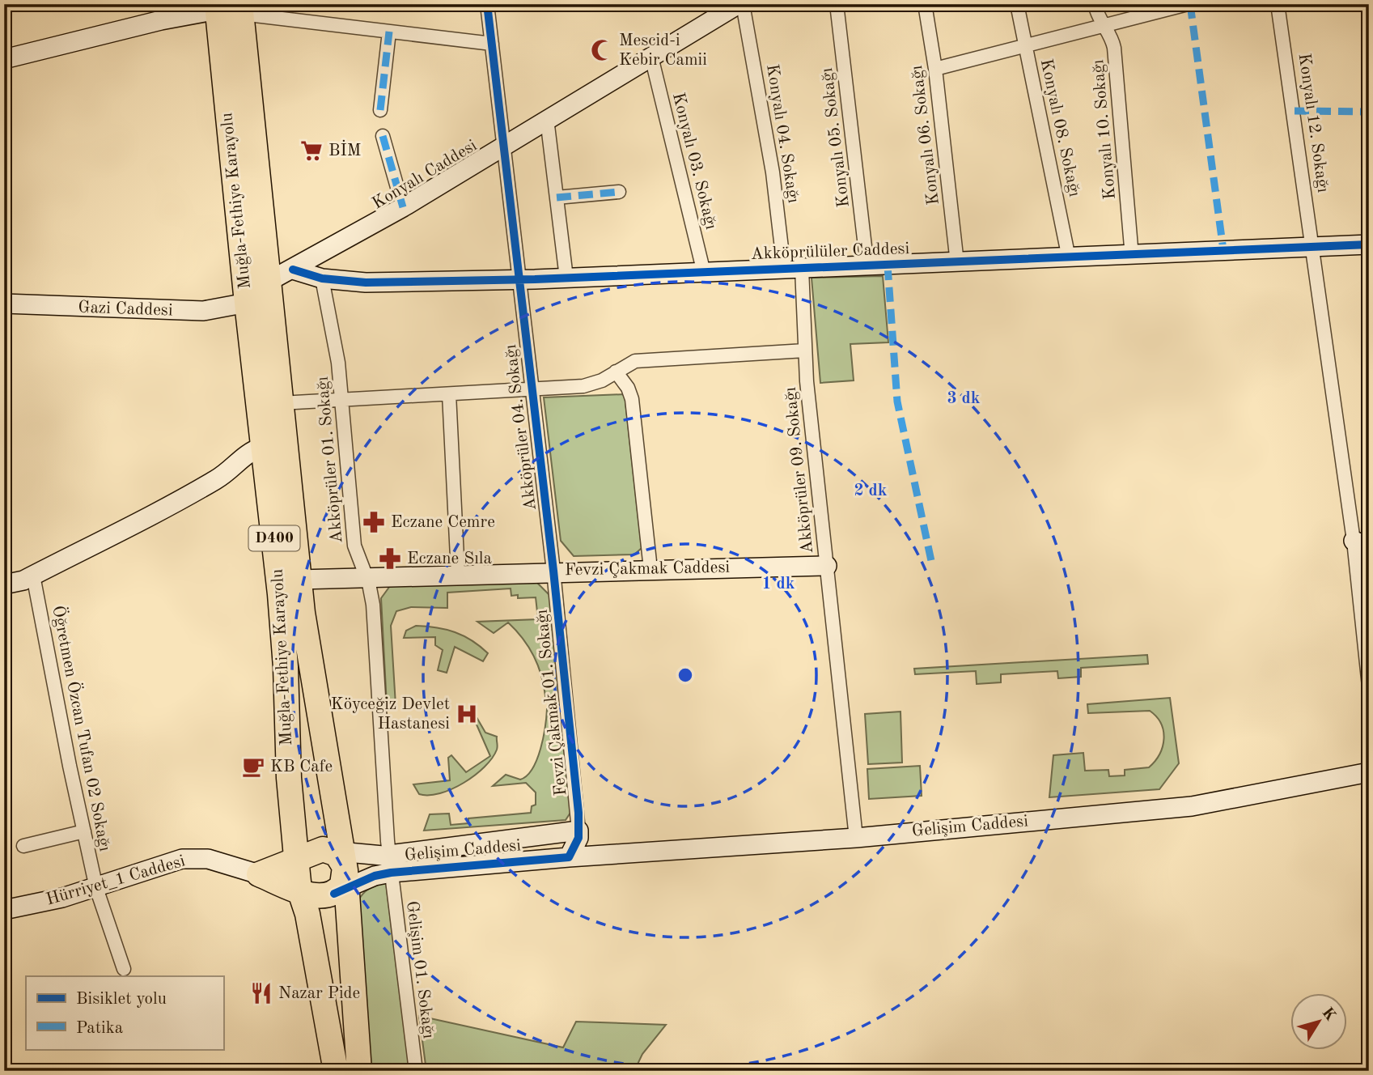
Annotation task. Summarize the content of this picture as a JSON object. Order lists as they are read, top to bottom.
{
  "streets": {
    "highway": ["Muğla-Fethiye Karayolu", "D400"],
    "street": [
      "Konyalı 12. Sokağı",
      "Konyalı 08. Sokağı",
      "Konyalı 10. Sokağı",
      "Konyalı 04. Sokağı",
      "Konyalı 06. Sokağı",
      "Konyalı 05. Sokağı",
      "Konyalı 03. Sokağı",
      "Konyalı Caddesi",
      "Akköprülüler Caddesi",
      "Gazi Caddesi",
      "Akköprüler 04. Sokağı",
      "Akköprüler 01. Sokağı",
      "Akköprüler 09. Sokağı",
      "Fevzi Çakmak Caddesi",
      "Fevzi Çakmak 01. Sokağı",
      "Öğretmen Özcan Tufan 02 Sokağı",
      "Gelişim Caddesi",
      "Hürriyet_1 Caddesi",
      "Gelişim 01. Sokağı"
    ]
  },
  "crossings": [
    ["Konyalı 12. Sokağı", "Akköprülüler Caddesi"],
    ["Konyalı 08. Sokağı", "Akköprülüler Caddesi"],
    ["Konyalı 10. Sokağı", "Akköprülüler Caddesi"],
    ["Konyalı 04. Sokağı", "Akköprülüler Caddesi"],
    ["Konyalı 04. Sokağı", "Akköprüler 09. Sokağı"],
    ["Konyalı 06. Sokağı", "Akköprülüler Caddesi"],
    ["Konyalı 05. Sokağı", "Akköprülüler Caddesi"],
    ["Konyalı 03. Sokağı", "Konyalı Caddesi"],
    ["Konyalı 03. Sokağı", "Akköprülüler Caddesi"],
    ["Konyalı Caddesi", "Muğla-Fethiye Karayolu"],
    ["Konyalı Caddesi", "Akköprülüler Caddesi"],
    ["Konyalı Caddesi", "Akköprüler 04. Sokağı"],
    ["Muğla-Fethiye Karayolu", "Gazi Caddesi"],
    ["Muğla-Fethiye Karayolu", "Fevzi Çakmak Caddesi"],
    ["Muğla-Fethiye Karayolu", "Gelişim Caddesi"],
    ["Akköprülüler Caddesi", "Akköprüler 04. Sokağı"],
    ["Akköprülüler Caddesi", "Akköprüler 01. Sokağı"],
    ["Akköprülüler Caddesi", "Akköprüler 09. Sokağı"],
    ["Akköprüler 04. Sokağı", "Fevzi Çakmak Caddesi"],
    ["Akköprüler 04. Sokağı", "Fevzi Çakmak 01. Sokağı"],
    ["Akköprüler 01. Sokağı", "Fevzi Çakmak Caddesi"],
    ["Akköprüler 01. Sokağı", "Gelişim Caddesi"],
    ["Akköprüler 01. Sokağı", "Gelişim 01. Sokağı"],
    ["Akköprüler 09. Sokağı", "Fevzi Çakmak Caddesi"],
    ["Akköprüler 09. Sokağı", "Gelişim Caddesi"],
    ["Fevzi Çakmak Caddesi", "Fevzi Çakmak 01. Sokağı"],
    ["Fevzi Çakmak 01. Sokağı", "Gelişim Caddesi"],
    ["Öğretmen Özcan Tufan 02 Sokağı", "Hürriyet_1 Caddesi"],
    ["Gelişim Caddesi", "Gelişim 01. Sokağı"]
  ],
  "places": {
    "mosque": ["Mescid-i Kebir Camii"],
    "supermarket": ["BİM"],
    "pharmacy": ["Eczane Cemre", "Eczane Sıla"],
    "hospital": ["Köyceğiz Devlet Hastanesi"],
    "cafe": ["KB Cafe"],
    "restaurant": ["Nazar Pide"]
  },
  "legend": ["Bisiklet yolu", "Patika"],
  "north": "top right",
  "rings": ["3 dk", "2 dk", "1 dk"]
}
